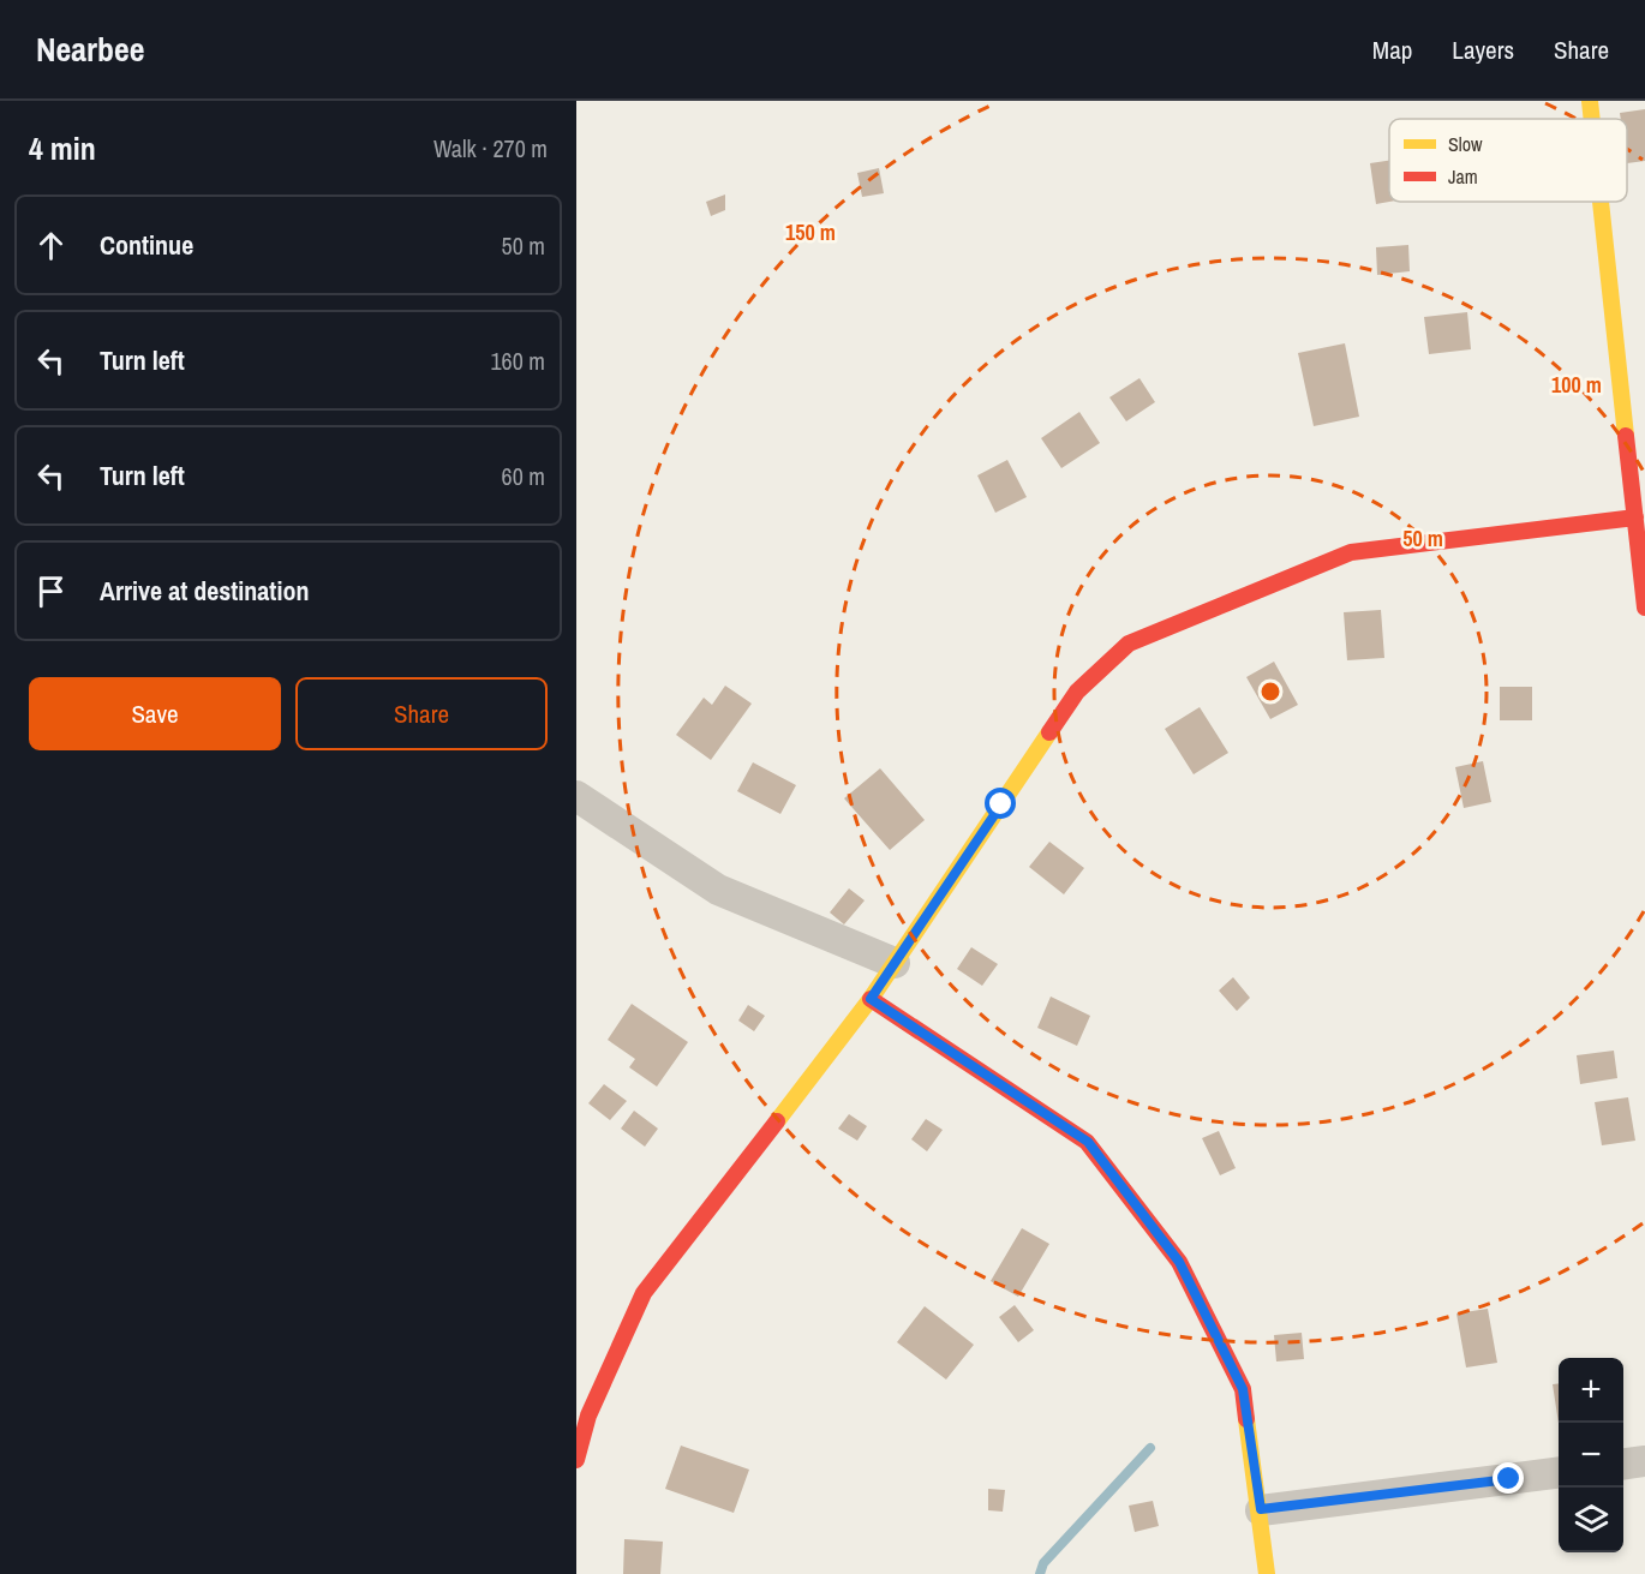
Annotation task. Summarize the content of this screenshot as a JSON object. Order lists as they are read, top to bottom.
{
  "legend": ["Slow", "Jam"],
  "page": {
    "header": "Nearbee",
    "nav": ["Map", "Layers", "Share"],
    "heading": ["4 min", "Walk · 270 m"],
    "list": [
      ["Continue", "50 m"],
      ["Turn left", "160 m"],
      ["Turn left", "60 m"],
      "Arrive at destination"
    ],
    "buttons": ["Save", "Share"],
    "map_buttons": ["+", "−"]
  },
  "rings": ["150 m", "100 m", "50 m"]
}
